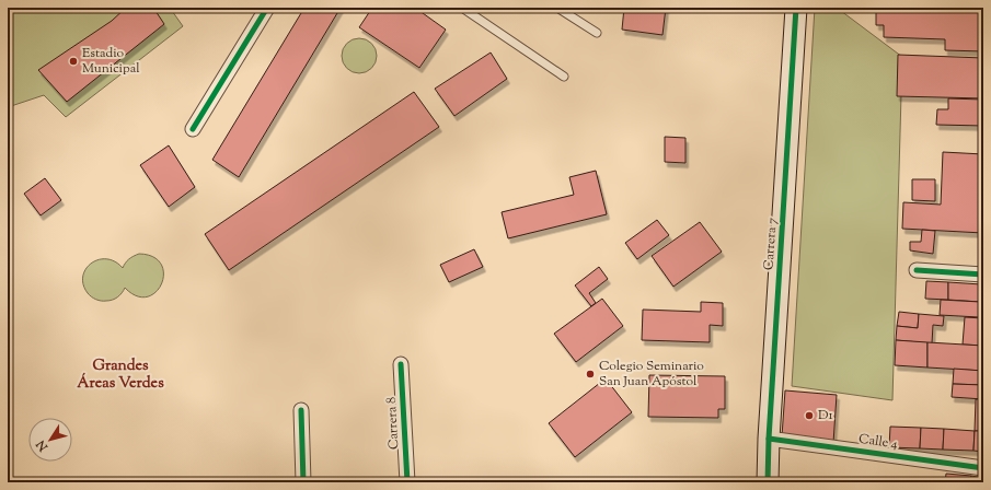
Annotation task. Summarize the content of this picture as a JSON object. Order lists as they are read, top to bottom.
{
  "streets": {
    "street": ["Carrera 7", "Carrera 8", "Calle 4"]
  },
  "crossings": [
    ["Carrera 7", "Calle 4"]
  ],
  "districts": ["Grandes Áreas Verdes"],
  "places": ["Estadio Municipal", "Colegio Seminario San Juan Apóstol", "D1"],
  "north": "bottom left"
}
